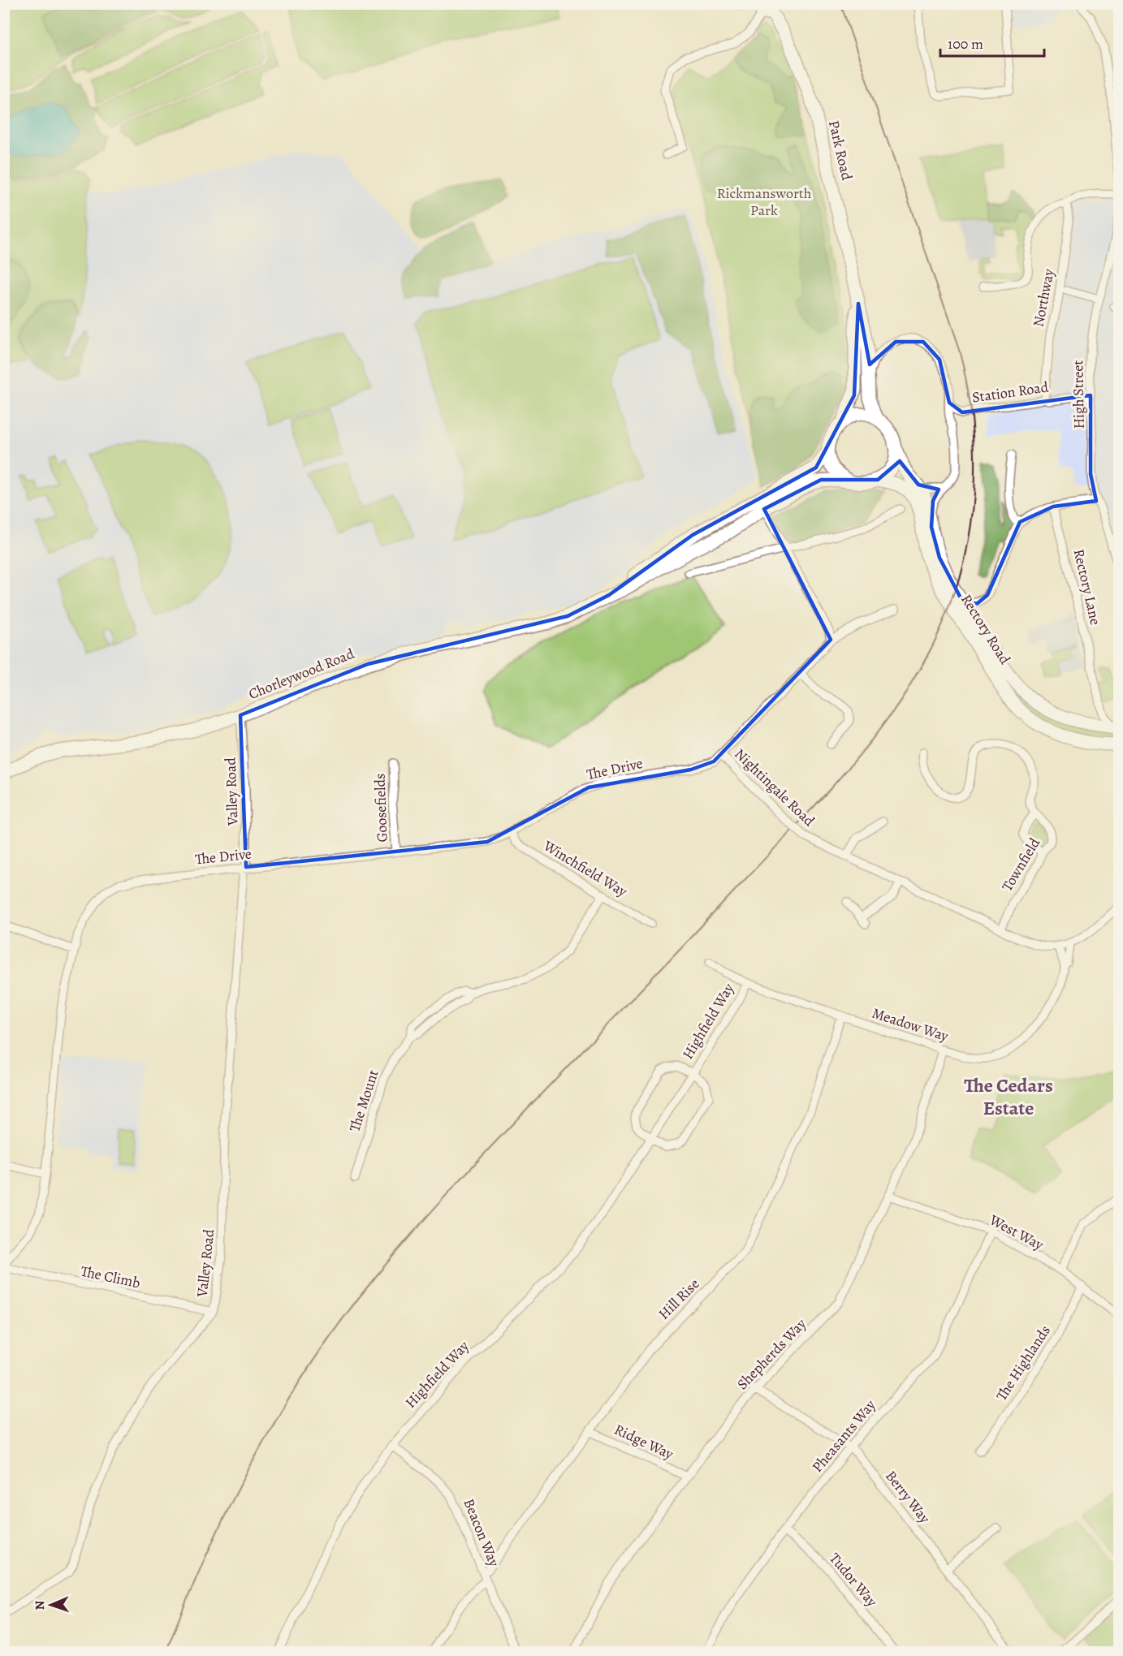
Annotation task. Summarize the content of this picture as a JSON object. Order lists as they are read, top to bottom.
{
  "streets": {
    "main road": ["Park Road", "Rectory Road", "Chorleywood Road"],
    "street": [
      "Northway",
      "Station Road",
      "High Street",
      "Rectory Lane",
      "The Drive",
      "Nightingale Road",
      "Valley Road",
      "Goosefields",
      "Townfield",
      "Winchfield Way",
      "Highfield Way",
      "Meadow Way",
      "The Mount",
      "West Way",
      "The Climb",
      "Hill Rise",
      "Shepherds Way",
      "The Highlands",
      "Pheasants Way",
      "Ridge Way",
      "Berry Way",
      "Beacon Way",
      "Tudor Way"
    ]
  },
  "crossings": [
    ["Park Road", "Rectory Road"],
    ["Northway", "Station Road"],
    ["Station Road", "High Street"],
    ["Rectory Lane", "Rectory Road"],
    ["Chorleywood Road", "Valley Road"],
    ["The Drive", "Nightingale Road"],
    ["The Drive", "Valley Road"],
    ["The Drive", "Goosefields"],
    ["The Drive", "Winchfield Way"],
    ["The Drive", "The Climb"],
    ["Nightingale Road", "Townfield"],
    ["Nightingale Road", "Meadow Way"],
    ["Valley Road", "The Climb"],
    ["Winchfield Way", "The Mount"],
    ["Highfield Way", "Meadow Way"],
    ["Highfield Way", "Beacon Way"],
    ["Meadow Way", "Hill Rise"],
    ["Meadow Way", "Shepherds Way"],
    ["West Way", "Shepherds Way"],
    ["West Way", "The Highlands"],
    ["West Way", "Pheasants Way"],
    ["Hill Rise", "Ridge Way"],
    ["Hill Rise", "Beacon Way"],
    ["Shepherds Way", "Ridge Way"],
    ["Shepherds Way", "Berry Way"],
    ["Pheasants Way", "Berry Way"],
    ["Pheasants Way", "Tudor Way"]
  ],
  "districts": ["The Cedars Estate"],
  "parks": ["Rickmansworth Park"],
  "scale_bar": "100 m",
  "north": "left"
}
